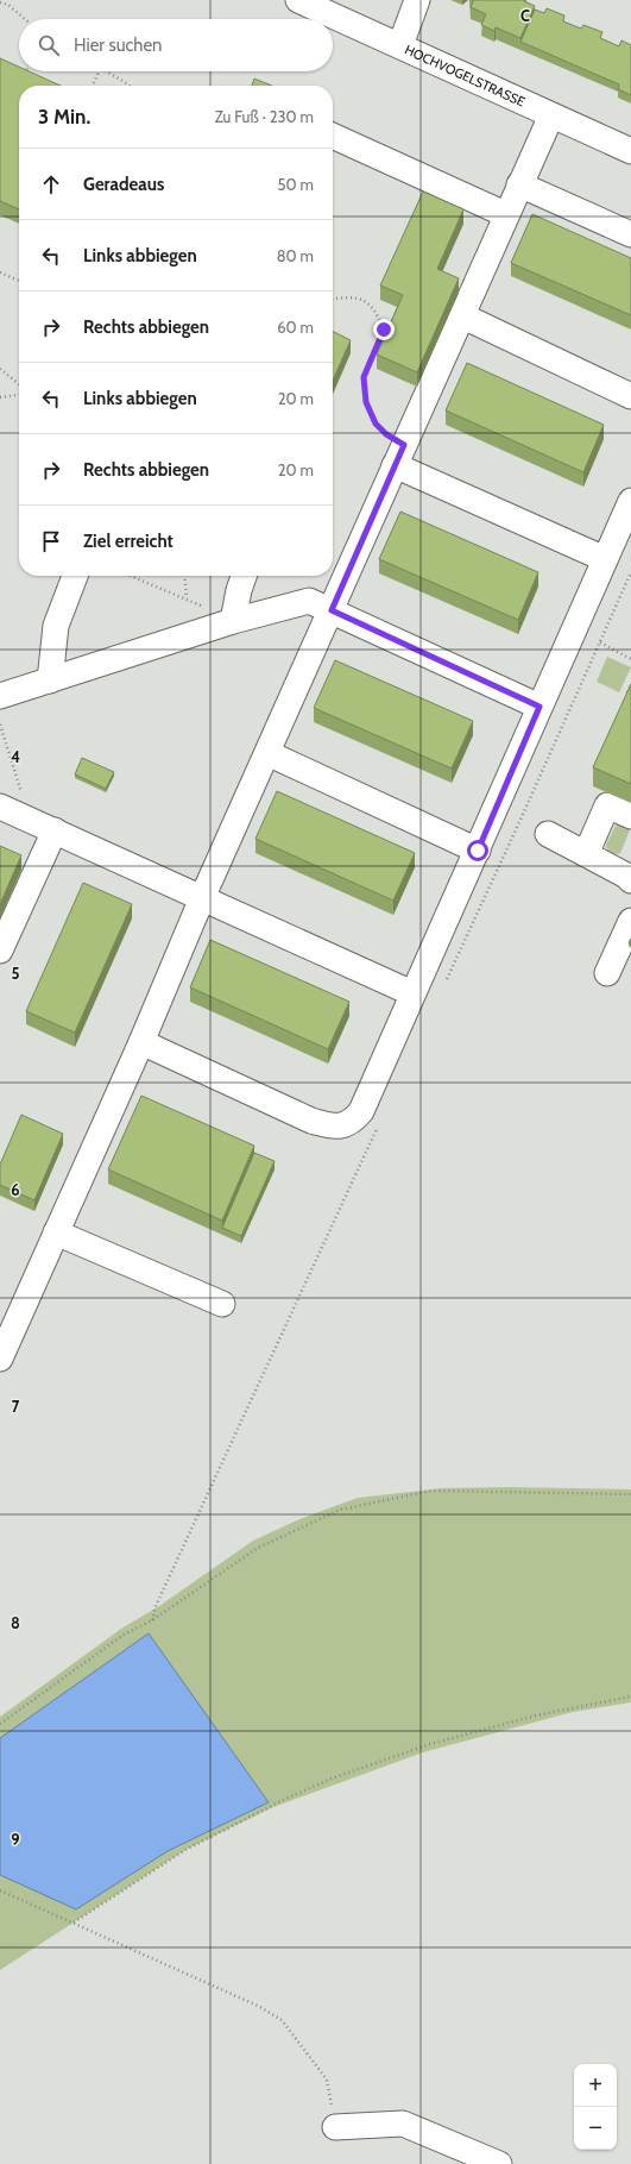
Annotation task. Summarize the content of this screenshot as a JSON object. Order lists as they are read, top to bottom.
{
  "streets": {
    "street": ["HOCHVOGELSTRASSE"]
  },
  "page": {
    "search": "Hier suchen",
    "heading": ["3 Min.", "Zu Fuß · 230 m"],
    "list": [
      ["Geradeaus", "50 m"],
      ["Links abbiegen", "80 m"],
      ["Rechts abbiegen", "60 m"],
      ["Links abbiegen", "20 m"],
      ["Rechts abbiegen", "20 m"],
      "Ziel erreicht"
    ],
    "map_buttons": ["+", "−"]
  },
  "grid": {
    "columns": ["C"],
    "rows": [
      "4",
      "5",
      "6",
      "7",
      "8",
      "9"
    ]
  }
}
